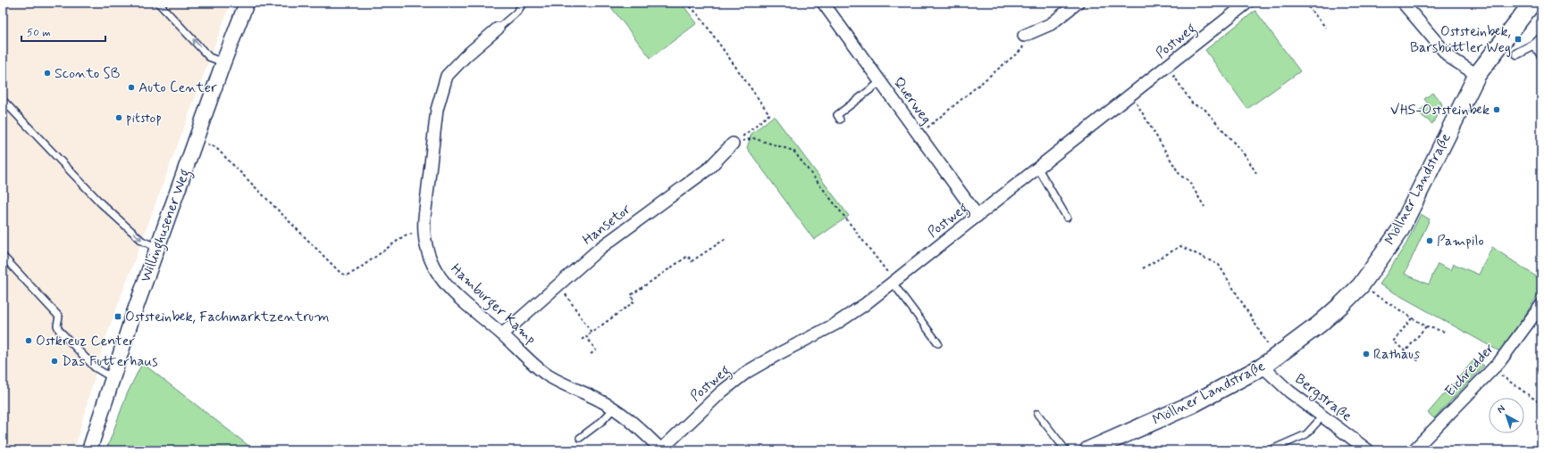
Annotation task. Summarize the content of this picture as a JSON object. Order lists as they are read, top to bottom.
{
  "streets": {
    "main road": ["Möllner Landstraße"],
    "street": [
      "Postweg",
      "Querweg",
      "Hansetor",
      "Willinghusener Weg",
      "Hamburger Kamp",
      "Eichredder",
      "Bergstraße"
    ]
  },
  "crossings": [
    ["Postweg", "Querweg"],
    ["Postweg", "Hamburger Kamp"],
    ["Möllner Landstraße", "Bergstraße"],
    ["Hansetor", "Hamburger Kamp"]
  ],
  "places": {
    "transit": ["Oststeinbek, Barsbüttler Weg", "Oststeinbek, Fachmarktzentrum"],
    "other": [
      "Sconto SB",
      "Auto Center",
      "VHS-Oststeinbek",
      "pitstop",
      "Pampilo",
      "Ostkreuz Center",
      "Rathaus",
      "Das Futterhaus"
    ]
  },
  "scale_bar": "50 m",
  "north": "top left"
}
